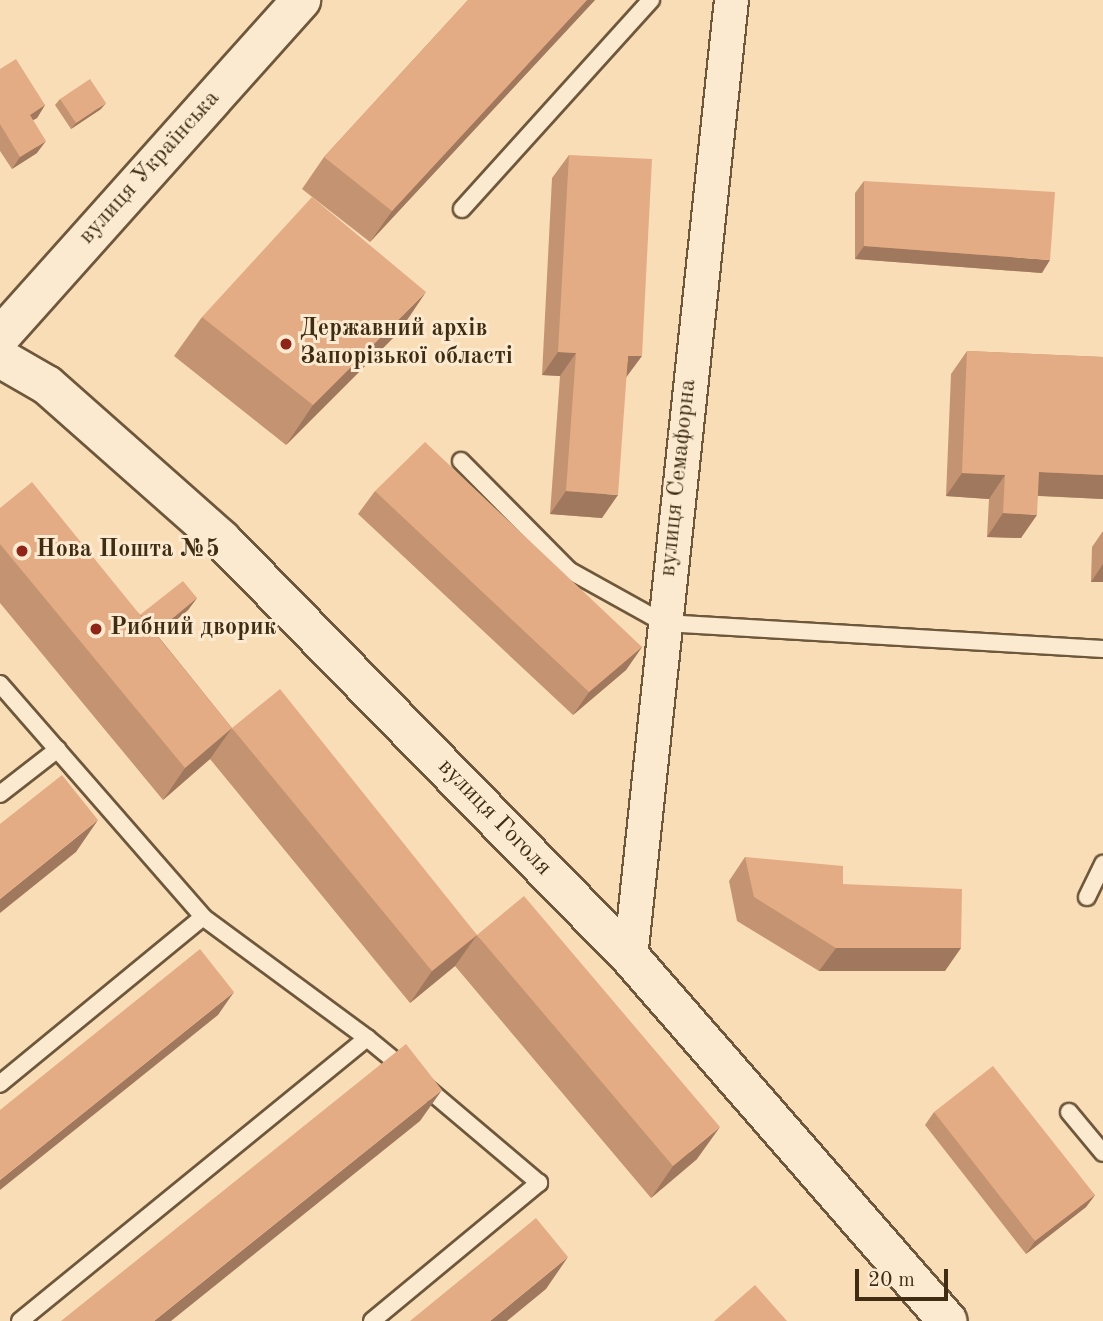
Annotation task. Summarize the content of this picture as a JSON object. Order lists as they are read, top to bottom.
{
  "streets": {
    "street": ["вулиця Українська", "вулиця Семафорна", "вулиця Гоголя"]
  },
  "crossings": [
    ["вулиця Семафорна", "вулиця Гоголя"]
  ],
  "places": ["Державний архів Запорізької області", "Нова Пошта №5", "Рибний дворик"],
  "scale_bar": "20 m"
}
